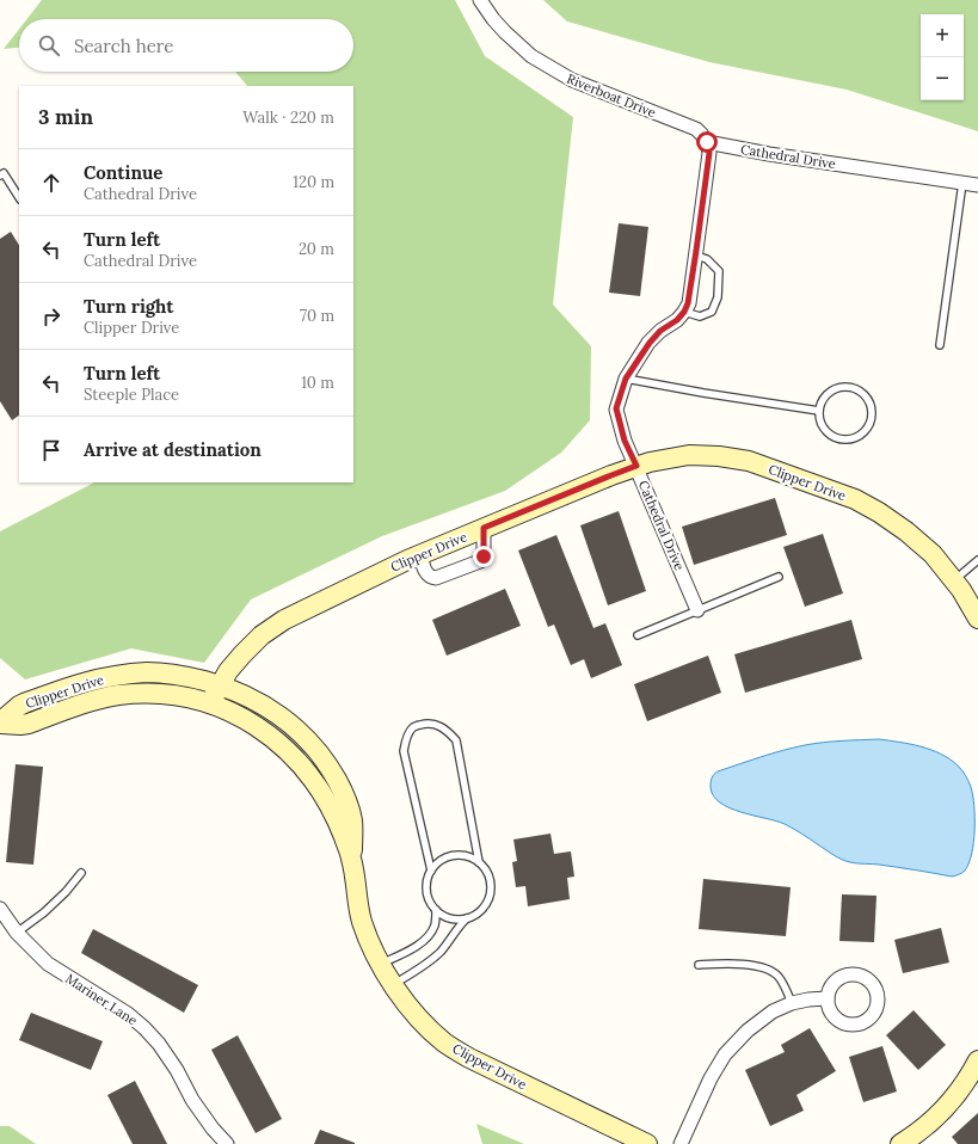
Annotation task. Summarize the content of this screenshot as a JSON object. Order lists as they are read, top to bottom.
{
  "streets": {
    "street": [
      "Riverboat Drive",
      "Cathedral Drive",
      "Clipper Drive",
      "Mariner Lane"
    ]
  },
  "crossings": [
    ["Riverboat Drive", "Cathedral Drive"],
    ["Cathedral Drive", "Clipper Drive"]
  ],
  "page": {
    "map_buttons": ["+", "−"],
    "search": "Search here",
    "heading": ["3 min", "Walk · 220 m"],
    "list": [
      ["Continue", "Cathedral Drive", "120 m"],
      ["Turn left", "Cathedral Drive", "20 m"],
      ["Turn right", "Clipper Drive", "70 m"],
      ["Turn left", "Steeple Place", "10 m"],
      "Arrive at destination"
    ]
  }
}
